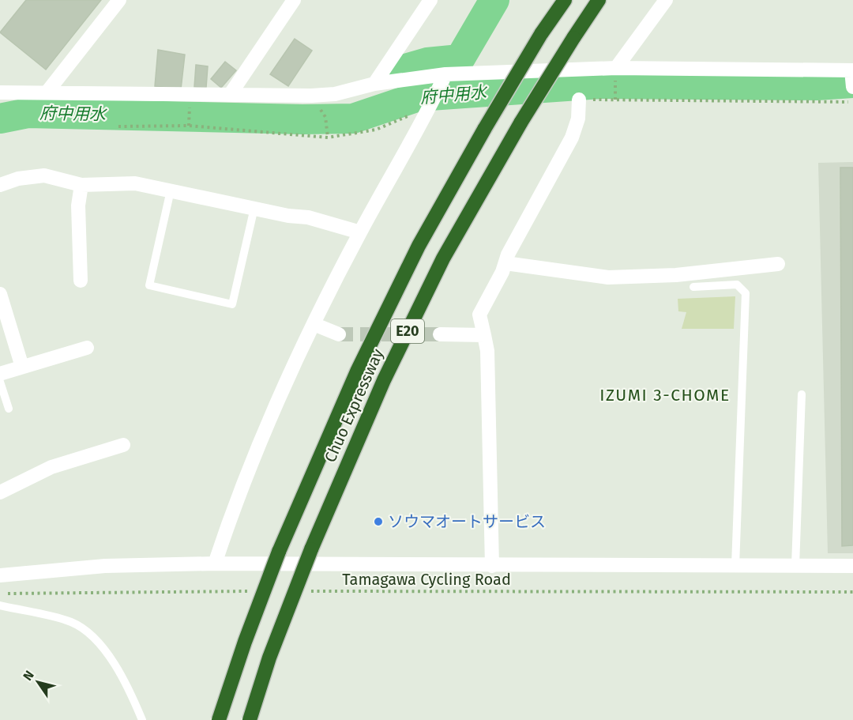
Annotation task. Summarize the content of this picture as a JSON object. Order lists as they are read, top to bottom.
{
  "streets": {
    "highway": ["E20", "Chuo Expressway"],
    "path": ["Tamagawa Cycling Road"]
  },
  "districts": ["IZUMI 3-CHOME"],
  "water": ["府中用水"],
  "places": ["ソウマオートサービス"],
  "north": "top left"
}
